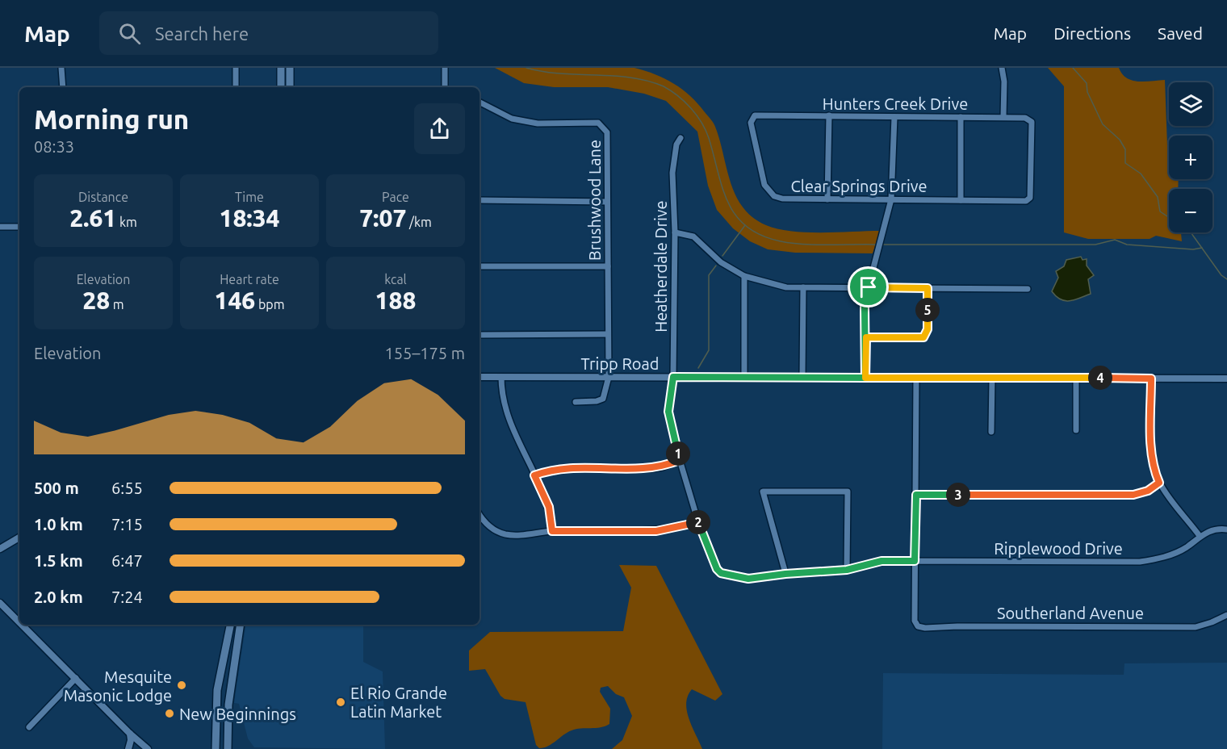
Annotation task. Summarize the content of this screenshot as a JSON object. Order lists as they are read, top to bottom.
{
  "streets": {
    "street": [
      "Hunters Creek Drive",
      "Clear Springs Drive",
      "Brushwood Lane",
      "Heatherdale Drive",
      "Tripp Road",
      "Ripplewood Drive",
      "Southerland Avenue"
    ]
  },
  "crossings": [
    ["Hunters Creek Drive", "Clear Springs Drive"],
    ["Brushwood Lane", "Tripp Road"],
    ["Heatherdale Drive", "Tripp Road"],
    ["Heatherdale Drive", "Ripplewood Drive"],
    ["Ripplewood Drive", "Southerland Avenue"]
  ],
  "places": ["Mesquite Masonic Lodge", "El Rio Grande Latin Market", "New Beginnings"],
  "page": {
    "header": "Map",
    "search": "Search here",
    "nav": ["Map", "Directions", "Saved"],
    "map_buttons": ["+", "−"],
    "heading": ["Morning run", "08:33"],
    "stats": [
      ["Distance", "2.61 km"],
      ["Time", "18:34"],
      ["Pace", "7:07 /km"],
      ["Elevation", "28 m"],
      ["Heart rate", "146 bpm"],
      ["kcal", "188"]
    ],
    "pins": [
      "5",
      "4",
      "1",
      "3",
      "2"
    ],
    "chart": ["Elevation", "155–175 m"],
    "list": [
      {
        "name": "500 m",
        "note": "6:55"
      },
      {
        "name": "1.0 km",
        "note": "7:15"
      },
      {
        "name": "1.5 km",
        "note": "6:47"
      },
      {
        "name": "2.0 km",
        "note": "7:24"
      }
    ]
  }
}
